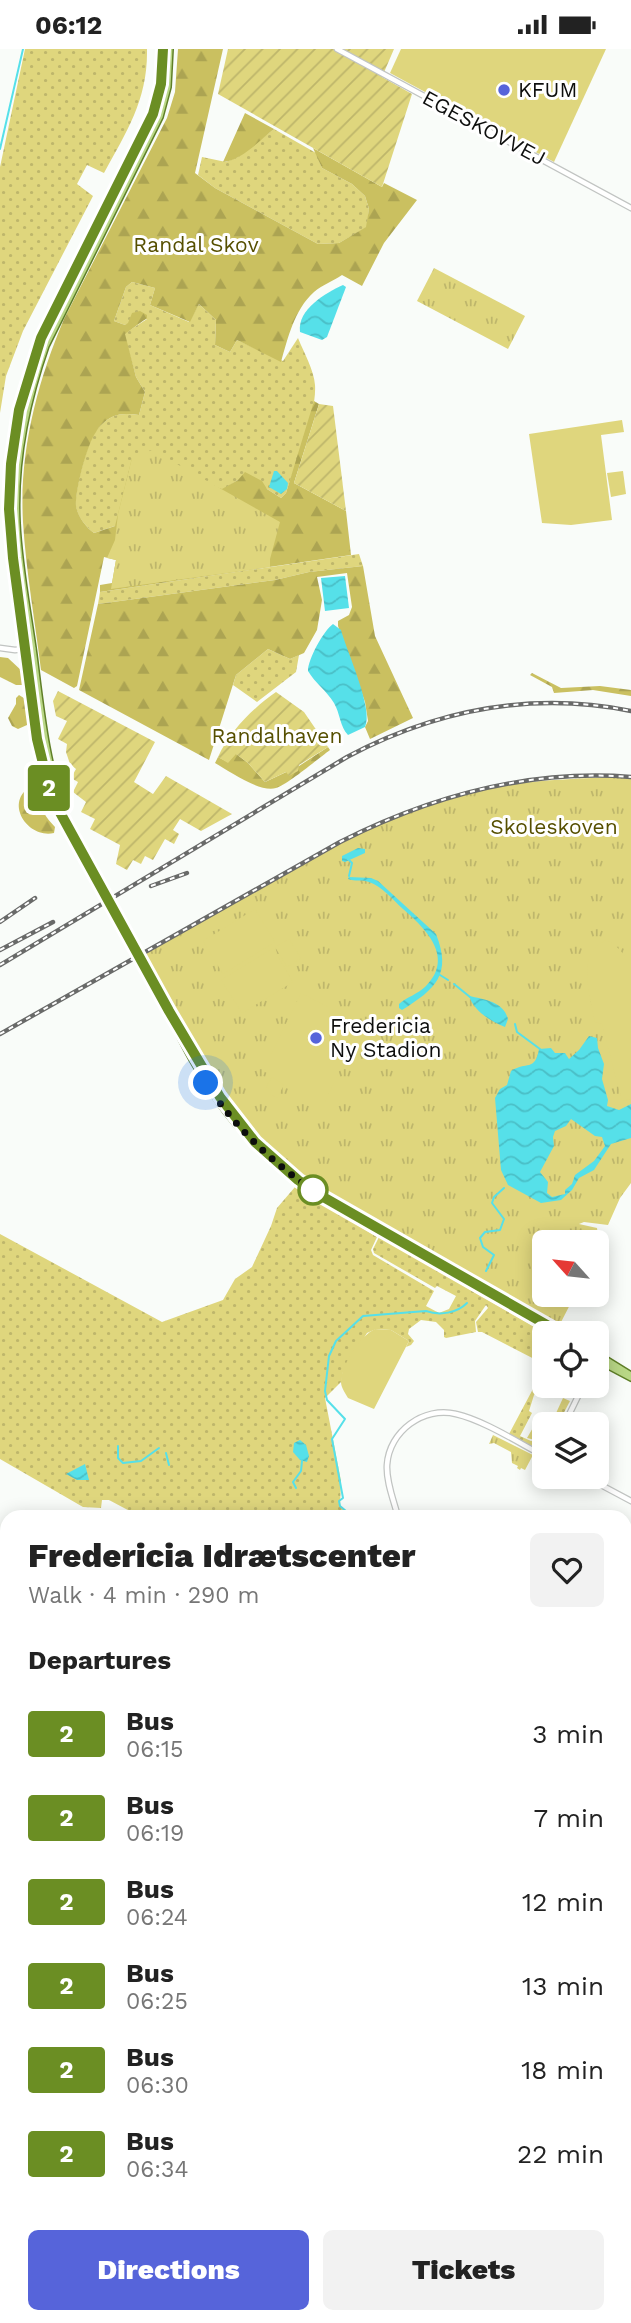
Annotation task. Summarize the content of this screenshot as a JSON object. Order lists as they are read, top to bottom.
{
  "streets": {
    "street": ["EGESKOVVEJ"]
  },
  "parks": ["Randal Skov", "Randalhaven", "Skoleskoven"],
  "places": ["KFUM", "Fredericia Ny Stadion"],
  "lines": ["bus line 2"],
  "north": "top left",
  "page": {
    "status": "06:12",
    "on_map": "2",
    "heading": [
      ["Fredericia Idrætscenter", "Walk · 4 min · 290 m"],
      "Departures"
    ],
    "list": [
      {
        "mark": "2",
        "name": "Bus",
        "note": "06:15",
        "value": "3 min"
      },
      {
        "mark": "2",
        "name": "Bus",
        "note": "06:19",
        "value": "7 min"
      },
      {
        "mark": "2",
        "name": "Bus",
        "note": "06:24",
        "value": "12 min"
      },
      {
        "mark": "2",
        "name": "Bus",
        "note": "06:25",
        "value": "13 min"
      },
      {
        "mark": "2",
        "name": "Bus",
        "note": "06:30",
        "value": "18 min"
      },
      {
        "mark": "2",
        "name": "Bus",
        "note": "06:34",
        "value": "22 min"
      }
    ],
    "buttons": ["Directions", "Tickets"]
  }
}
